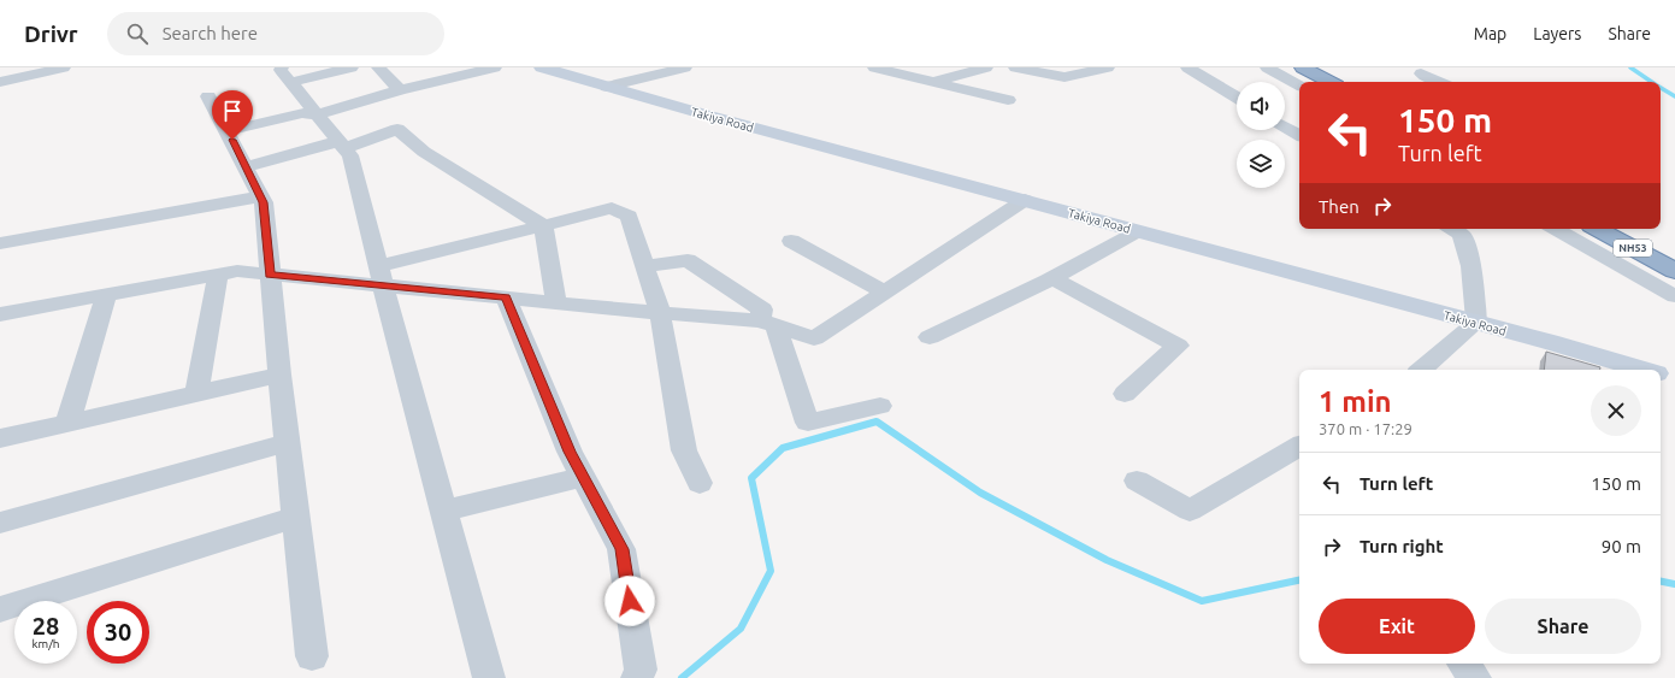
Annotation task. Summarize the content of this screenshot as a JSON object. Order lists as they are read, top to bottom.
{
  "streets": {
    "highway": ["NH53"],
    "main road": ["Takiya Road"]
  },
  "page": {
    "header": "Drivr",
    "search": "Search here",
    "nav": ["Map", "Layers", "Share"],
    "turn": ["150 m", "Turn left"],
    "then": "Then",
    "heading": ["1 min", "370 m · 17:29"],
    "list": [
      {
        "name": "Turn left",
        "value": "150 m"
      },
      {
        "name": "Turn right",
        "value": "90 m"
      }
    ],
    "buttons": ["Exit", "Share"],
    "speed": "28 km/h",
    "limit": "30"
  }
}
